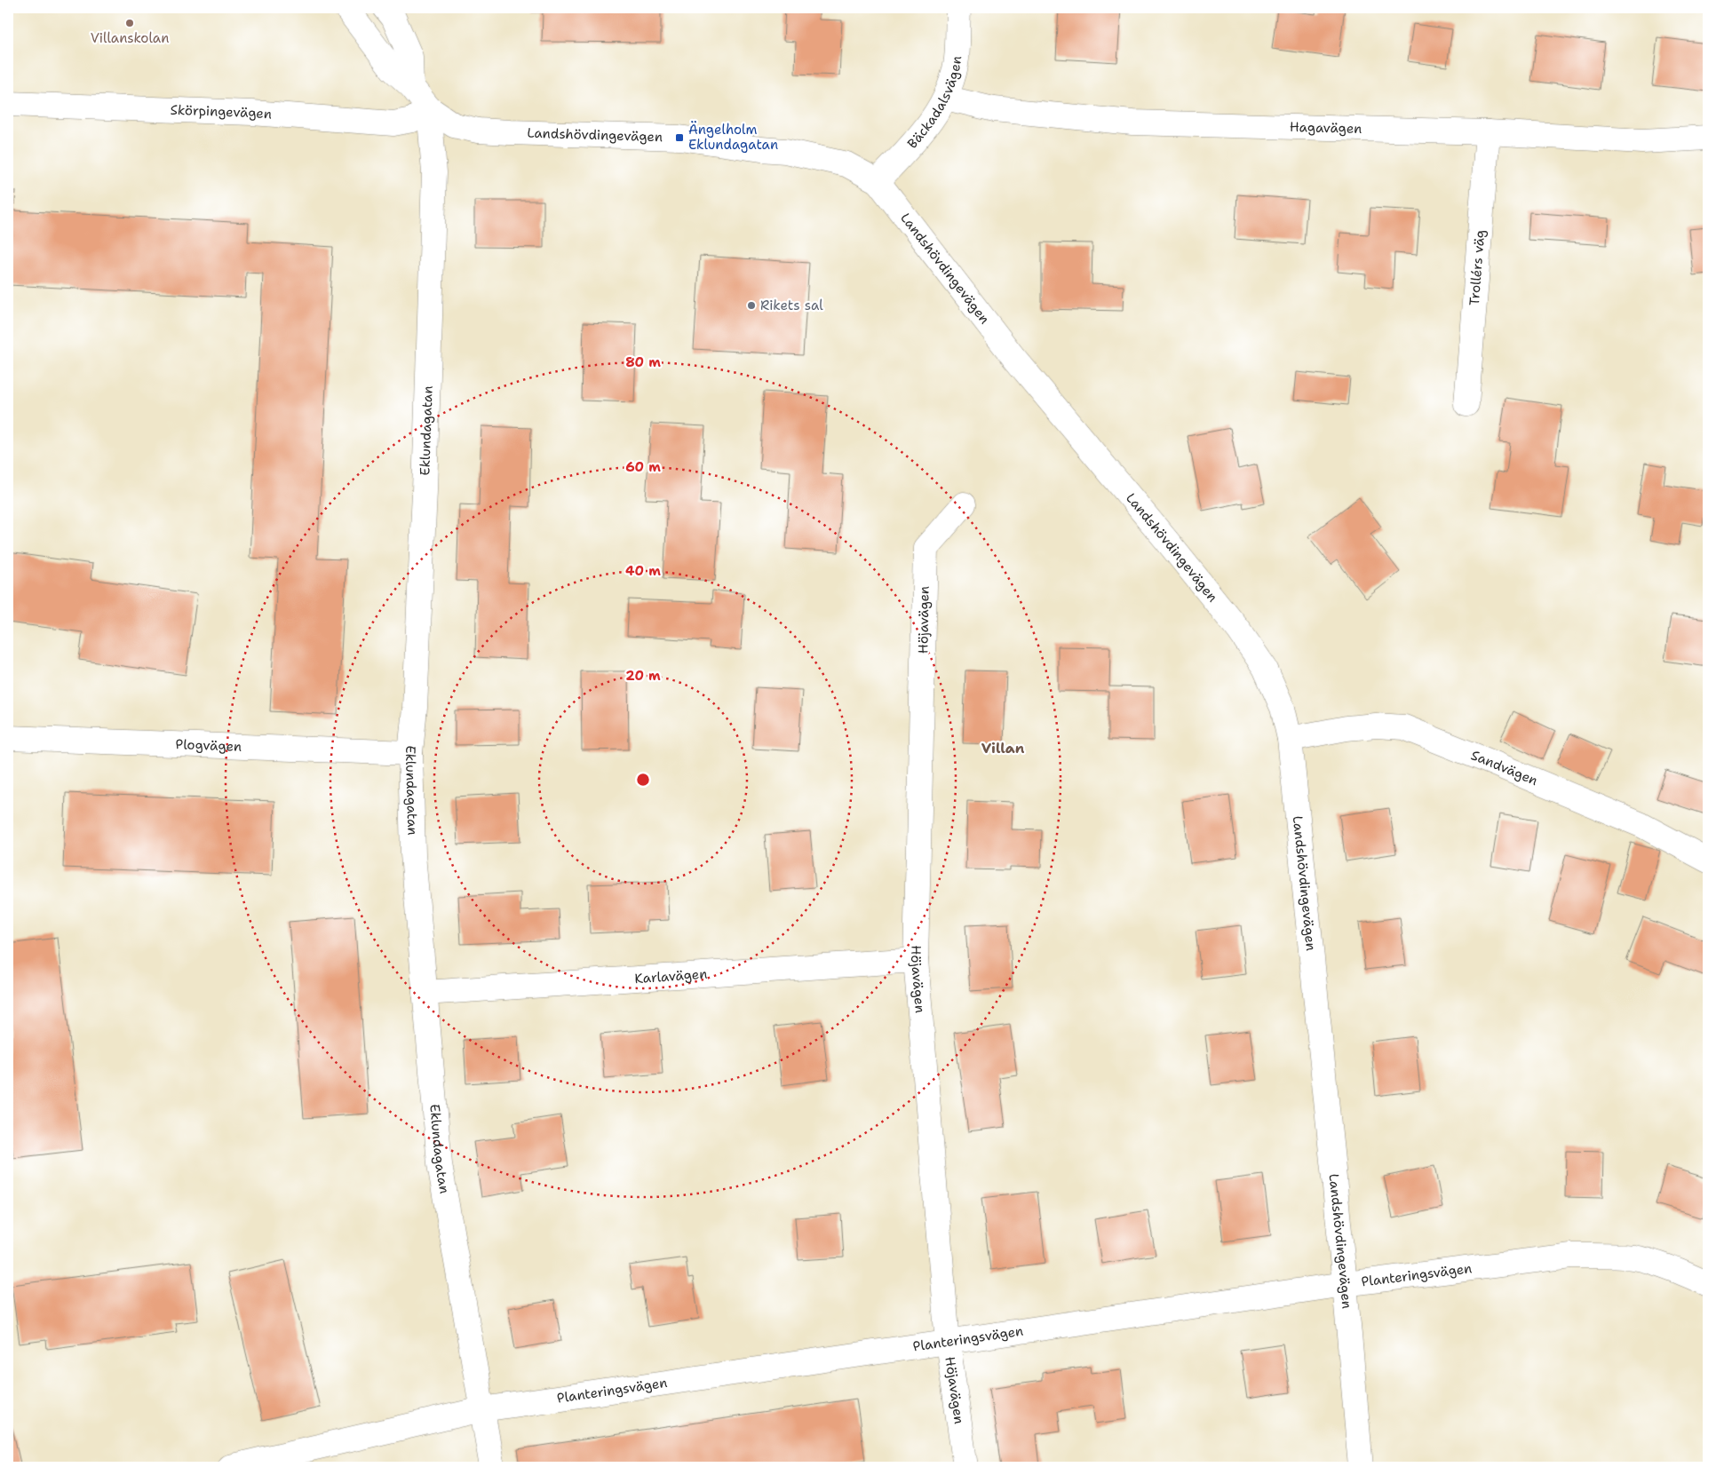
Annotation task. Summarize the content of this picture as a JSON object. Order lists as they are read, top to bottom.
{
  "streets": {
    "street": [
      "Bäckadalsvägen",
      "Skörpingevägen",
      "Hagavägen",
      "Landshövdingevägen",
      "Trollérs väg",
      "Eklundagatan",
      "Höjavägen",
      "Plogvägen",
      "Sandvägen",
      "Karlavägen",
      "Planteringsvägen"
    ]
  },
  "crossings": [
    ["Bäckadalsvägen", "Hagavägen"],
    ["Bäckadalsvägen", "Landshövdingevägen"],
    ["Skörpingevägen", "Landshövdingevägen"],
    ["Skörpingevägen", "Eklundagatan"],
    ["Hagavägen", "Trollérs väg"],
    ["Landshövdingevägen", "Eklundagatan"],
    ["Landshövdingevägen", "Sandvägen"],
    ["Landshövdingevägen", "Planteringsvägen"],
    ["Eklundagatan", "Plogvägen"],
    ["Eklundagatan", "Karlavägen"],
    ["Eklundagatan", "Planteringsvägen"],
    ["Höjavägen", "Karlavägen"],
    ["Höjavägen", "Planteringsvägen"]
  ],
  "districts": ["Villan"],
  "places": {
    "other": ["Villanskolan", "Rikets sal"],
    "transit": ["Ängelholm Eklundagatan"]
  },
  "rings": [
    "80 m",
    "60 m",
    "40 m",
    "20 m"
  ]
}
